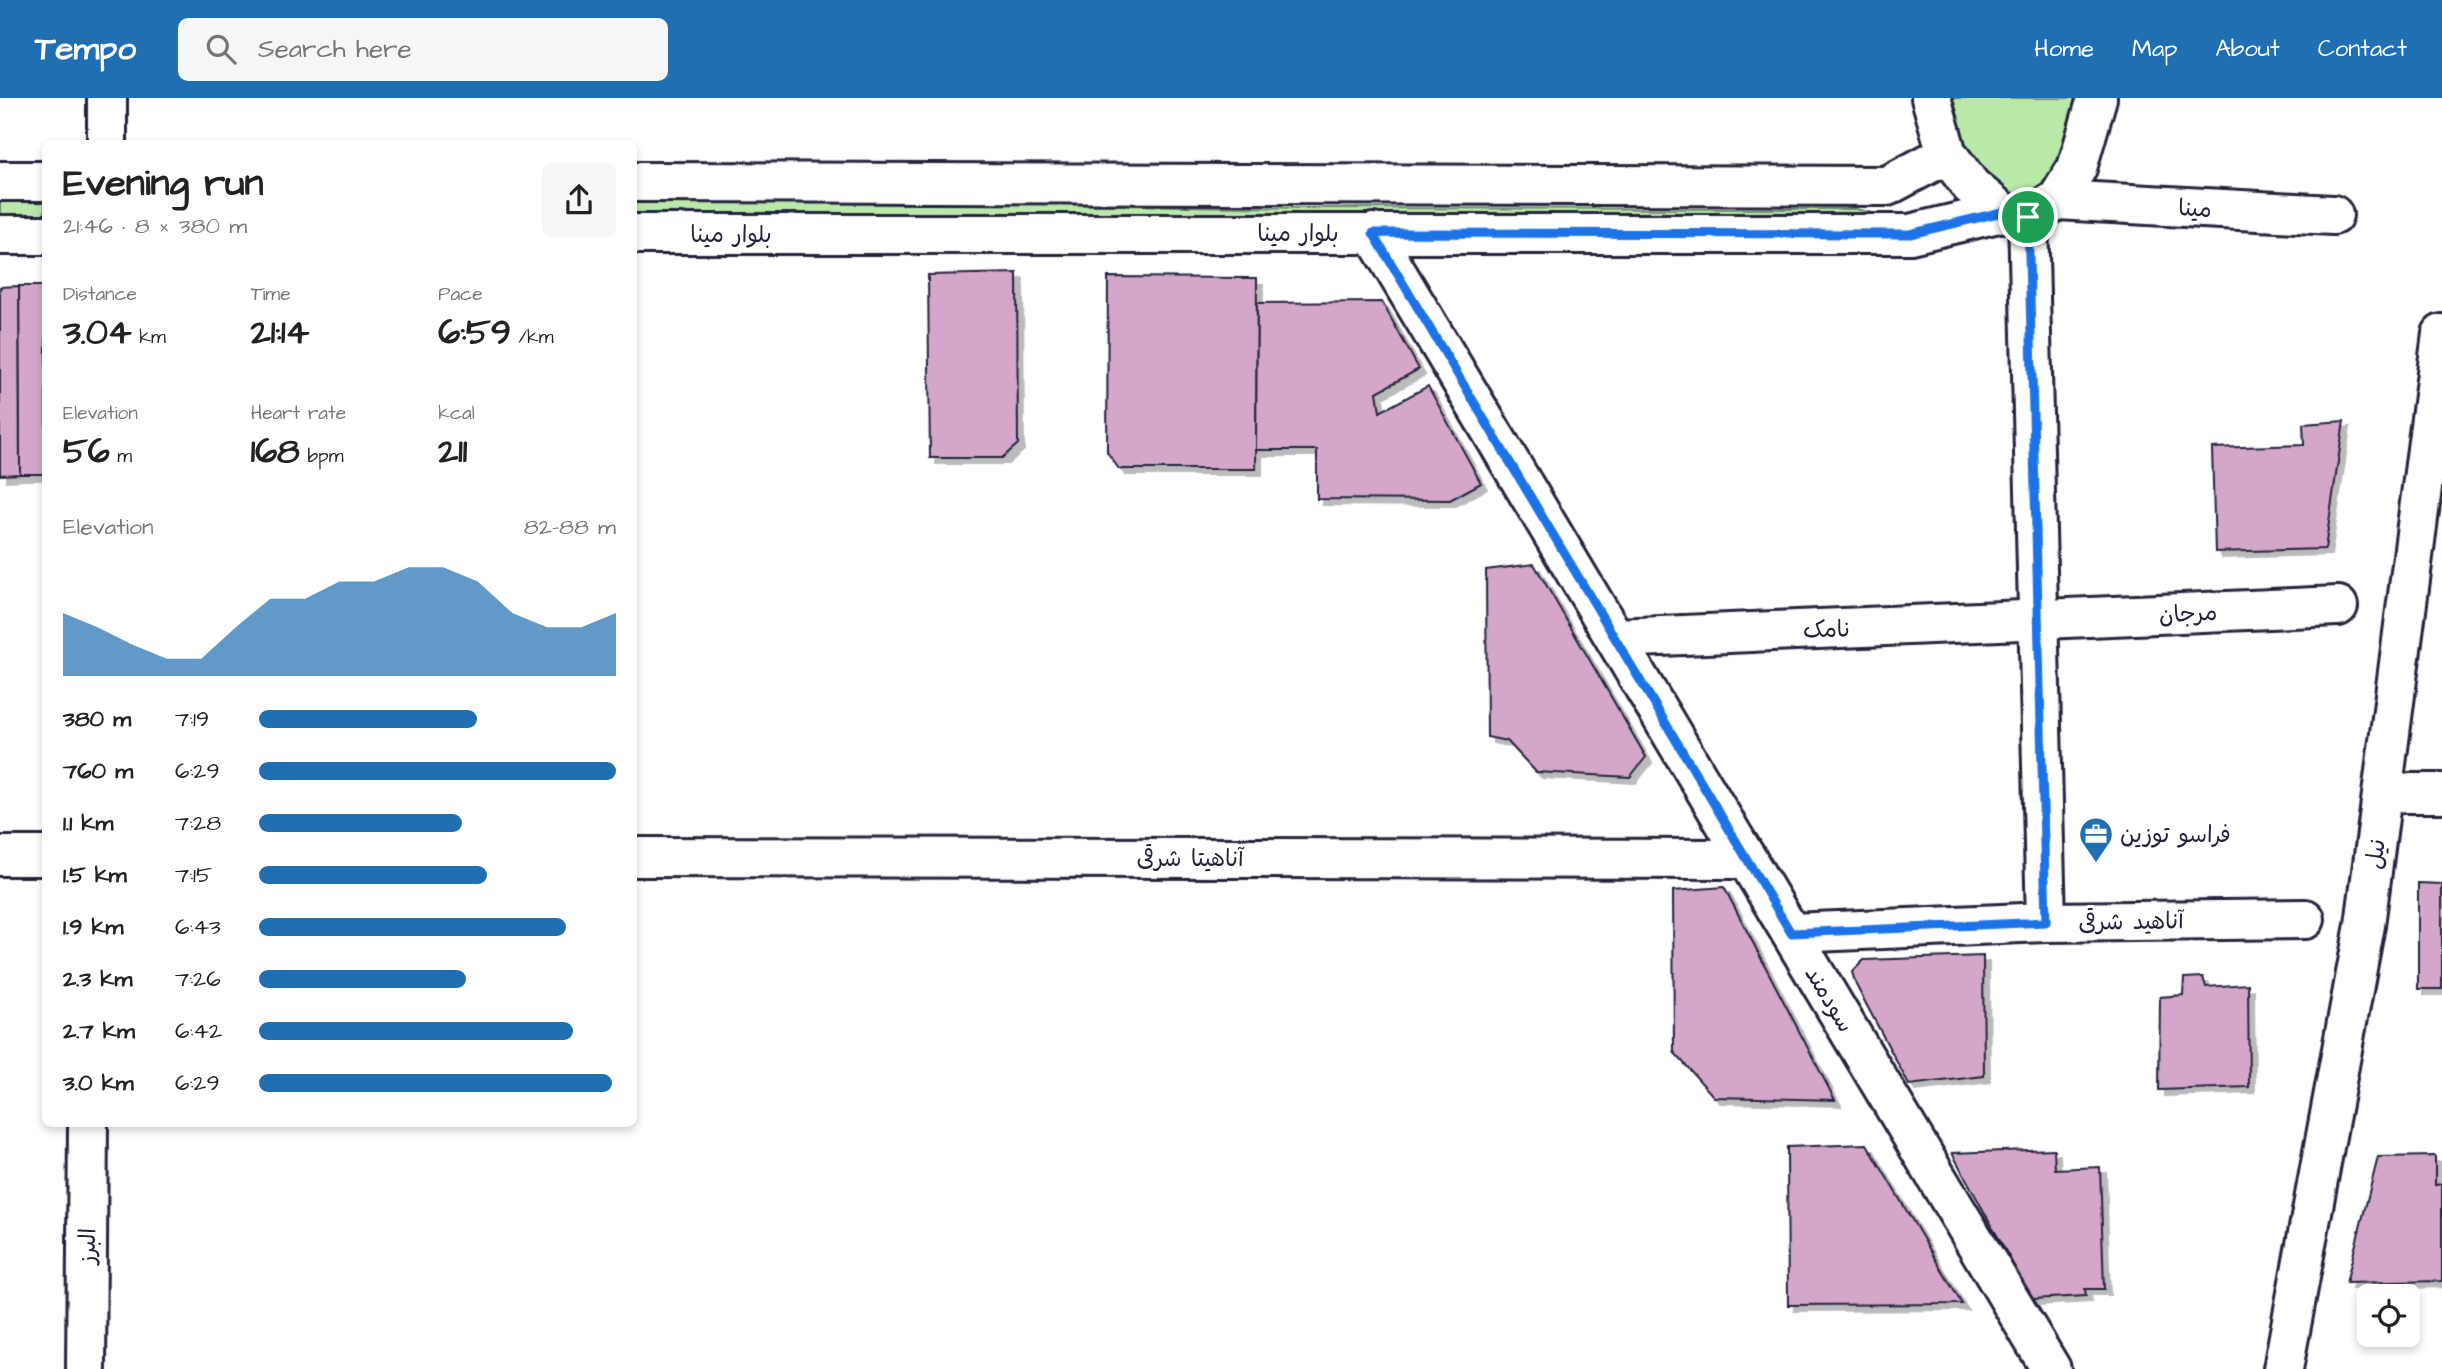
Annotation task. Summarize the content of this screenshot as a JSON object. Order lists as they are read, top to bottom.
{
  "streets": {
    "street": [
      "مینا",
      "بلوار مینا",
      "مرجان",
      "نامک",
      "نیل",
      "آناهیتا شرقی",
      "آناهید شرقی",
      "سودمند",
      "البرز"
    ]
  },
  "crossings": [
    ["مینا", "بلوار مینا"],
    ["بلوار مینا", "سودمند"],
    ["مرجان", "نامک"],
    ["نامک", "سودمند"],
    ["آناهیتا شرقی", "سودمند"],
    ["آناهید شرقی", "سودمند"]
  ],
  "places": {
    "office": ["فراسو توزین"]
  },
  "page": {
    "header": "Tempo",
    "search": "Search here",
    "nav": [
      "Home",
      "Map",
      "About",
      "Contact"
    ],
    "heading": ["Evening run", "21:46 · 8 × 380 m"],
    "stats": [
      ["Distance", "3.04 km"],
      ["Time", "21:14"],
      ["Pace", "6:59 /km"],
      ["Elevation", "56 m"],
      ["Heart rate", "168 bpm"],
      ["kcal", "211"]
    ],
    "chart": ["Elevation", "82–88 m"],
    "list": [
      {
        "name": "380 m",
        "note": "7:19"
      },
      {
        "name": "760 m",
        "note": "6:29"
      },
      {
        "name": "1.1 km",
        "note": "7:28"
      },
      {
        "name": "1.5 km",
        "note": "7:15"
      },
      {
        "name": "1.9 km",
        "note": "6:43"
      },
      {
        "name": "2.3 km",
        "note": "7:26"
      },
      {
        "name": "2.7 km",
        "note": "6:42"
      },
      {
        "name": "3.0 km",
        "note": "6:29"
      }
    ]
  }
}
